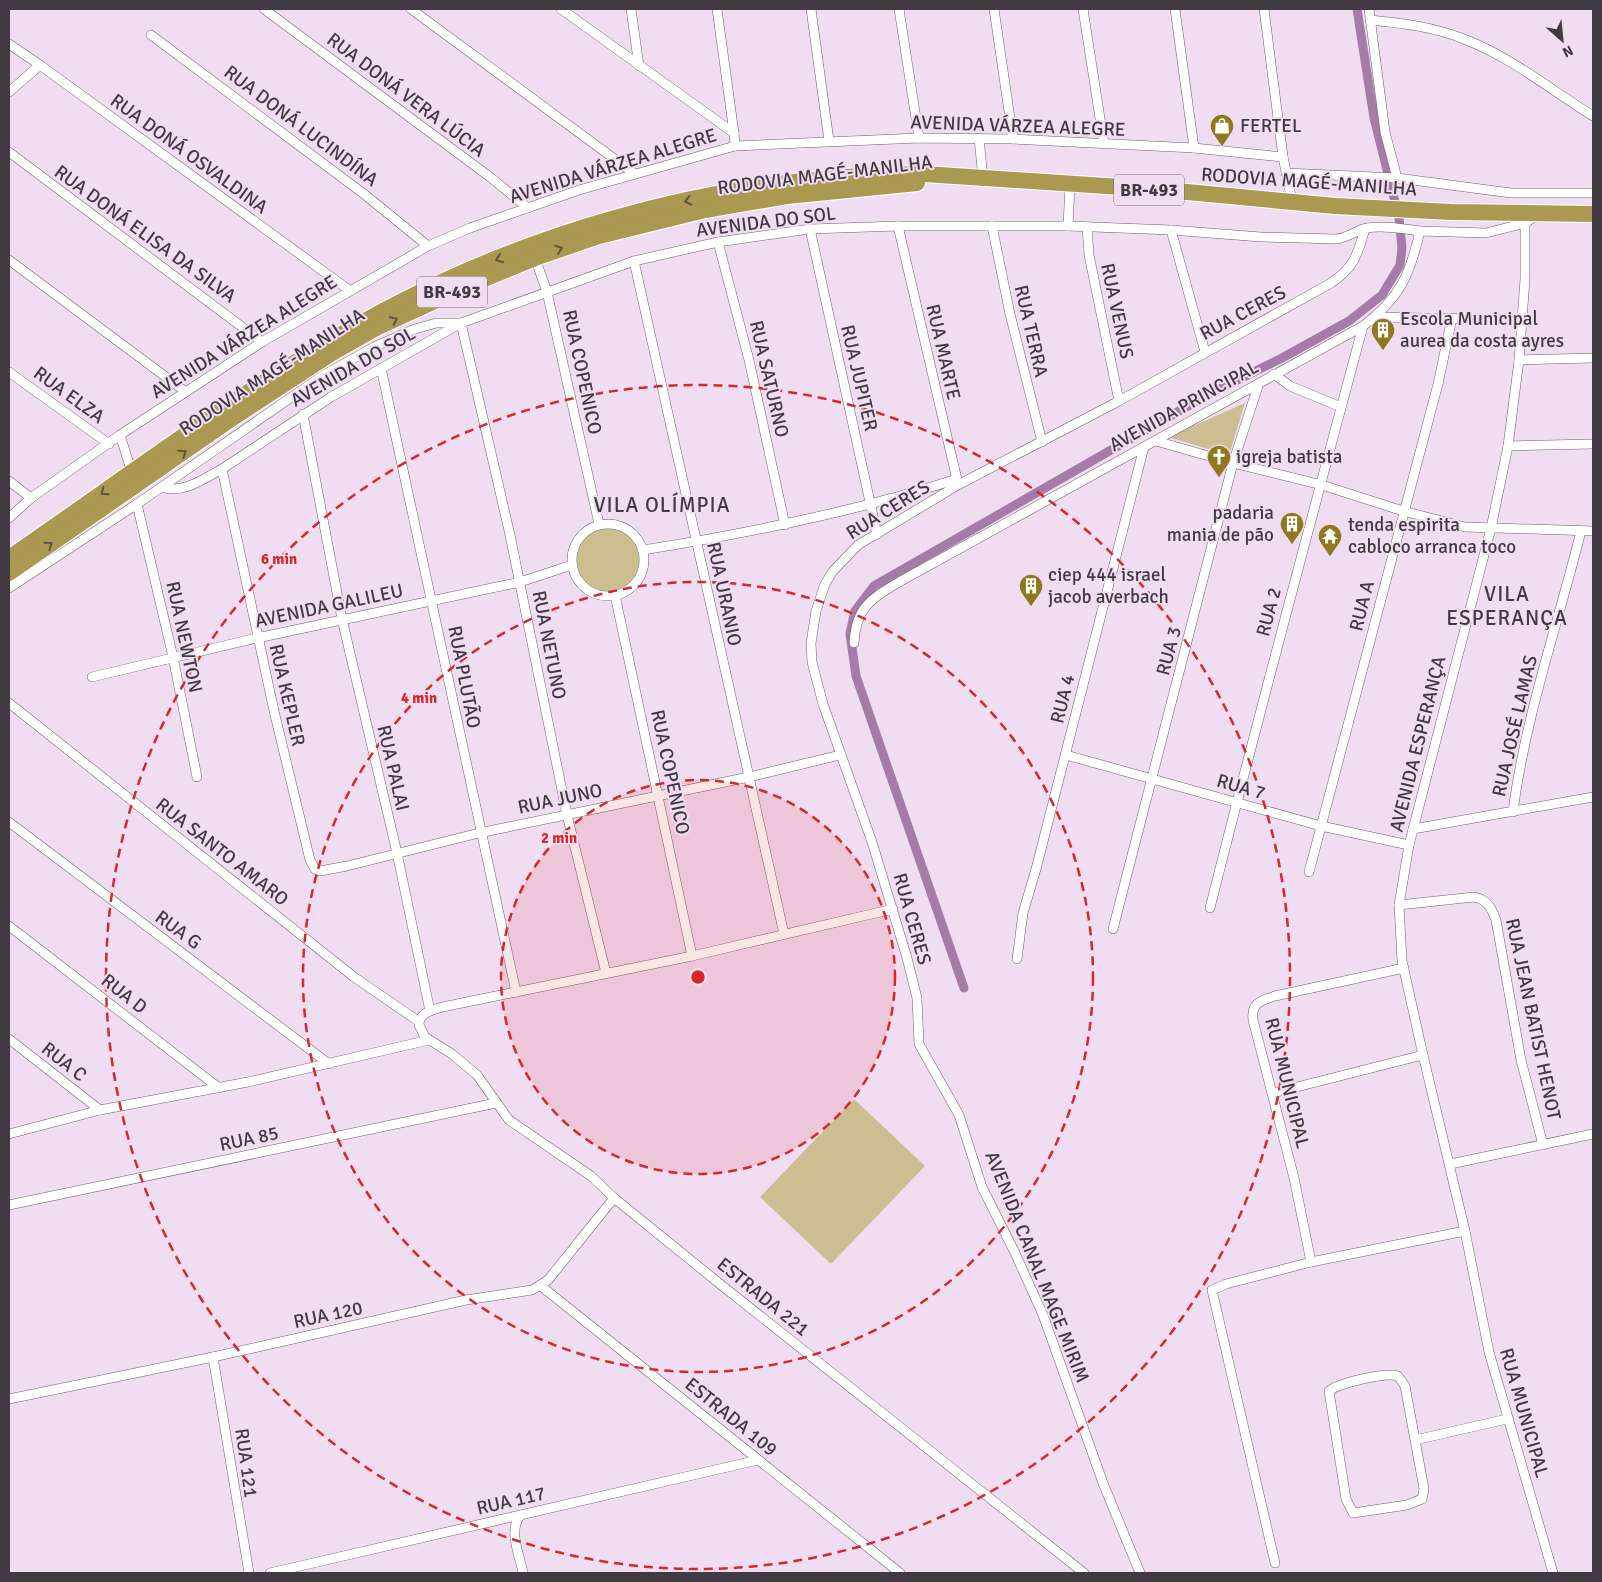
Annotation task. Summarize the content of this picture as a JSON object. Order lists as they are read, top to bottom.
{
  "streets": {
    "highway": ["RODOVIA MAGÉ-MANILHA", "BR-493"],
    "street": [
      "RUA DONÁ VERA LÚCIA",
      "RUA DONÁ LUCINDÍNA",
      "AVENIDA VÁRZEA ALEGRE",
      "RUA DONÁ OSVALDINA",
      "AVENIDA DO SOL",
      "RUA DONÁ ELISA DA SILVA",
      "RUA VENUS",
      "RUA CERES",
      "RUA TERRA",
      "RUA MARTE",
      "RUA COPENICO",
      "RUA JUPITER",
      "RUA SATURNO",
      "RUA ELZA",
      "AVENIDA PRINCIPAL",
      "RUA URANIO",
      "AVENIDA GALILEU",
      "RUA A",
      "RUA 2",
      "RUA NEWTON",
      "RUA NETUNO",
      "RUA 3",
      "RUA PLUTÃO",
      "RUA KEPLER",
      "RUA 4",
      "RUA JOSÉ LAMAS",
      "AVENIDA ESPERANÇA",
      "RUA PALAI",
      "RUA 7",
      "RUA JUNO",
      "RUA SANTO AMARO",
      "RUA G",
      "RUA D",
      "RUA JEAN BATIST HENOT",
      "RUA C",
      "RUA MUNICIPAL",
      "RUA 85",
      "AVENIDA CANAL MAGE MIRIM",
      "ESTRADA 221",
      "RUA 120",
      "ESTRADA 109",
      "RUA 121",
      "RUA 117"
    ]
  },
  "crossings": [
    ["RUA DONÁ VERA LÚCIA", "AVENIDA VÁRZEA ALEGRE"],
    ["RUA DONÁ LUCINDÍNA", "AVENIDA VÁRZEA ALEGRE"],
    ["AVENIDA VÁRZEA ALEGRE", "RUA DONÁ OSVALDINA"],
    ["AVENIDA VÁRZEA ALEGRE", "RUA DONÁ ELISA DA SILVA"],
    ["AVENIDA VÁRZEA ALEGRE", "RUA ELZA"],
    ["RODOVIA MAGÉ-MANILHA", "RUA COPENICO"],
    ["AVENIDA DO SOL", "RUA VENUS"],
    ["AVENIDA DO SOL", "RUA CERES"],
    ["AVENIDA DO SOL", "RUA TERRA"],
    ["AVENIDA DO SOL", "RUA MARTE"],
    ["AVENIDA DO SOL", "RUA COPENICO"],
    ["AVENIDA DO SOL", "RUA JUPITER"],
    ["AVENIDA DO SOL", "RUA SATURNO"],
    ["AVENIDA DO SOL", "RUA URANIO"],
    ["AVENIDA DO SOL", "RUA NETUNO"],
    ["AVENIDA DO SOL", "RUA PLUTÃO"],
    ["AVENIDA DO SOL", "RUA KEPLER"],
    ["AVENIDA DO SOL", "RUA PALAI"],
    ["RUA VENUS", "RUA CERES"],
    ["RUA CERES", "RUA TERRA"],
    ["RUA CERES", "RUA MARTE"],
    ["RUA CERES", "RUA JUPITER"],
    ["RUA CERES", "RUA JUNO"],
    ["RUA CERES", "AVENIDA CANAL MAGE MIRIM"],
    ["RUA COPENICO", "AVENIDA GALILEU"],
    ["RUA COPENICO", "RUA JUNO"],
    ["AVENIDA PRINCIPAL", "RUA 2"],
    ["AVENIDA PRINCIPAL", "RUA 3"],
    ["AVENIDA PRINCIPAL", "RUA 4"],
    ["RUA URANIO", "RUA JUNO"],
    ["AVENIDA GALILEU", "RUA NEWTON"],
    ["AVENIDA GALILEU", "RUA NETUNO"],
    ["AVENIDA GALILEU", "RUA PLUTÃO"],
    ["AVENIDA GALILEU", "RUA KEPLER"],
    ["AVENIDA GALILEU", "RUA PALAI"],
    ["RUA A", "RUA 7"],
    ["RUA 2", "RUA 7"],
    ["RUA NETUNO", "RUA JUNO"],
    ["RUA 3", "RUA 7"],
    ["RUA PLUTÃO", "RUA JUNO"],
    ["RUA KEPLER", "RUA JUNO"],
    ["RUA 4", "RUA 7"],
    ["AVENIDA ESPERANÇA", "RUA 7"],
    ["AVENIDA ESPERANÇA", "RUA JEAN BATIST HENOT"],
    ["AVENIDA ESPERANÇA", "RUA MUNICIPAL"],
    ["RUA PALAI", "RUA JUNO"],
    ["RUA JEAN BATIST HENOT", "RUA MUNICIPAL"],
    ["RUA 85", "ESTRADA 221"],
    ["RUA 120", "ESTRADA 109"],
    ["RUA 120", "RUA 121"],
    ["ESTRADA 109", "RUA 117"]
  ],
  "districts": ["VILA OLÍMPIA", "VILA ESPERANÇA"],
  "places": {
    "shop": ["FERTEL"],
    "building": ["Escola Municipal aurea da costa ayres", "padaria mania de pão", "ciep 444 israel jacob averbach"],
    "church": ["igreja batista"],
    "temple": ["tenda espirita cabloco arranca toco"]
  },
  "north": "bottom right",
  "rings": ["6 min", "4 min", "2 min"]
}
